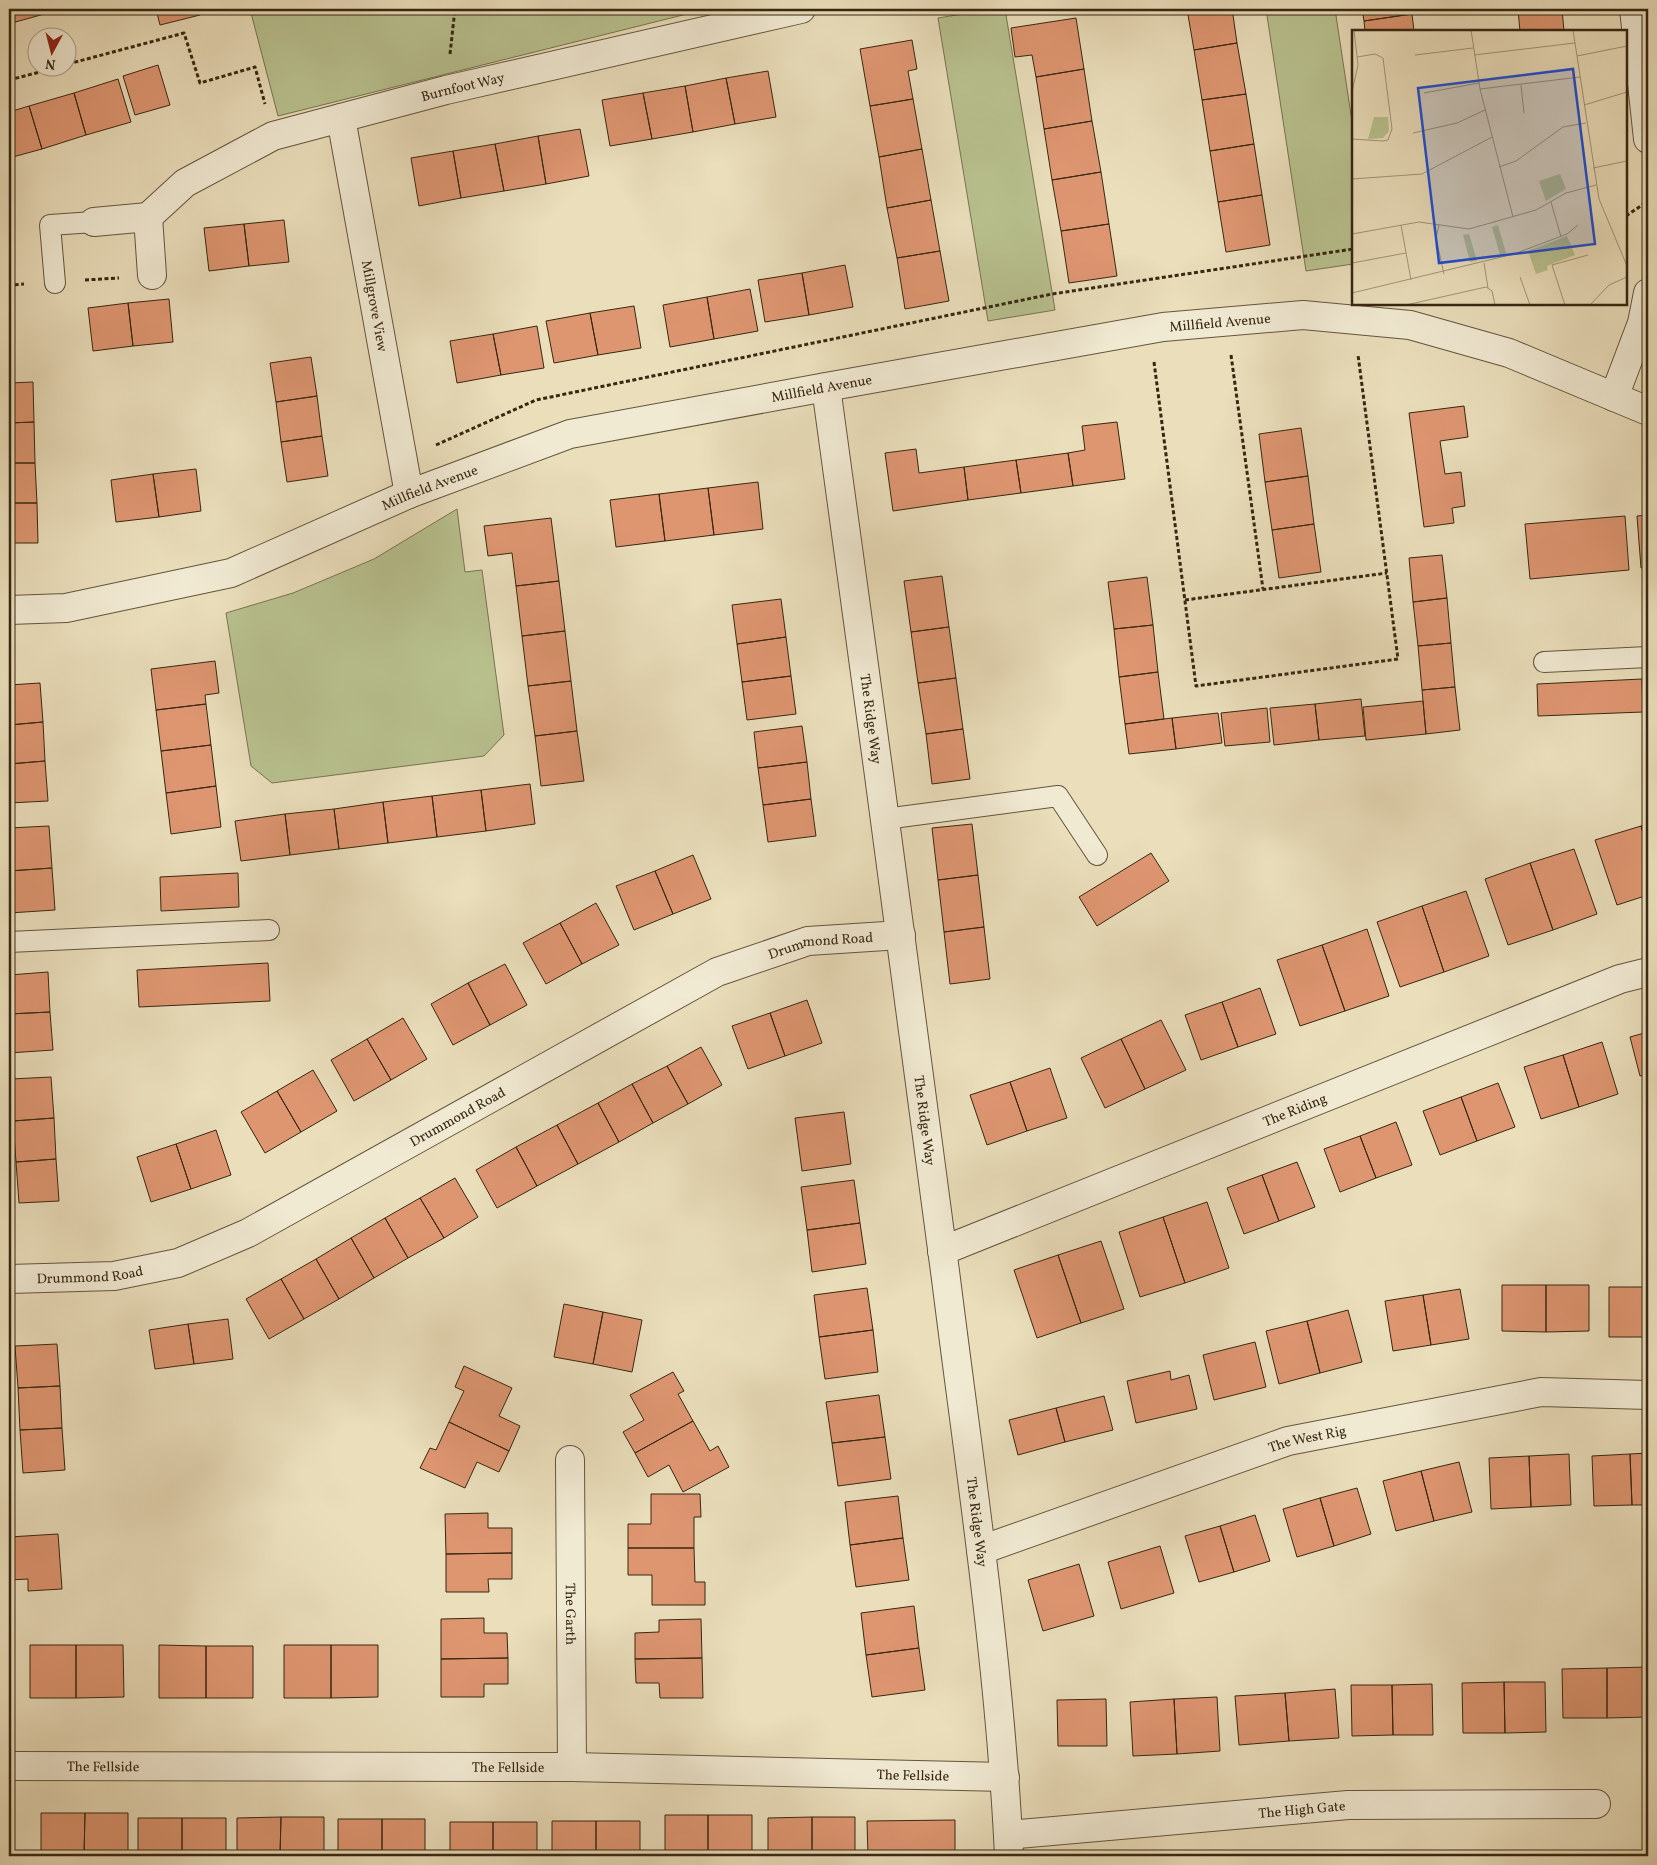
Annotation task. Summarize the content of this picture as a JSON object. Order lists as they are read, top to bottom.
{
  "streets": {
    "street": [
      "Burnfoot Way",
      "Millgrove View",
      "Millfield Avenue",
      "The Ridge Way",
      "Drummond Road",
      "The Riding",
      "The West Rig",
      "The Garth",
      "The Fellside",
      "The High Gate"
    ]
  },
  "crossings": [
    ["Burnfoot Way", "Millgrove View"],
    ["Millgrove View", "Millfield Avenue"],
    ["Millfield Avenue", "The Ridge Way"],
    ["The Ridge Way", "Drummond Road"],
    ["The Ridge Way", "The Riding"],
    ["The Ridge Way", "The West Rig"],
    ["The Ridge Way", "The Fellside"],
    ["The Ridge Way", "The High Gate"],
    ["The Garth", "The Fellside"]
  ],
  "north": "bottom"
}
